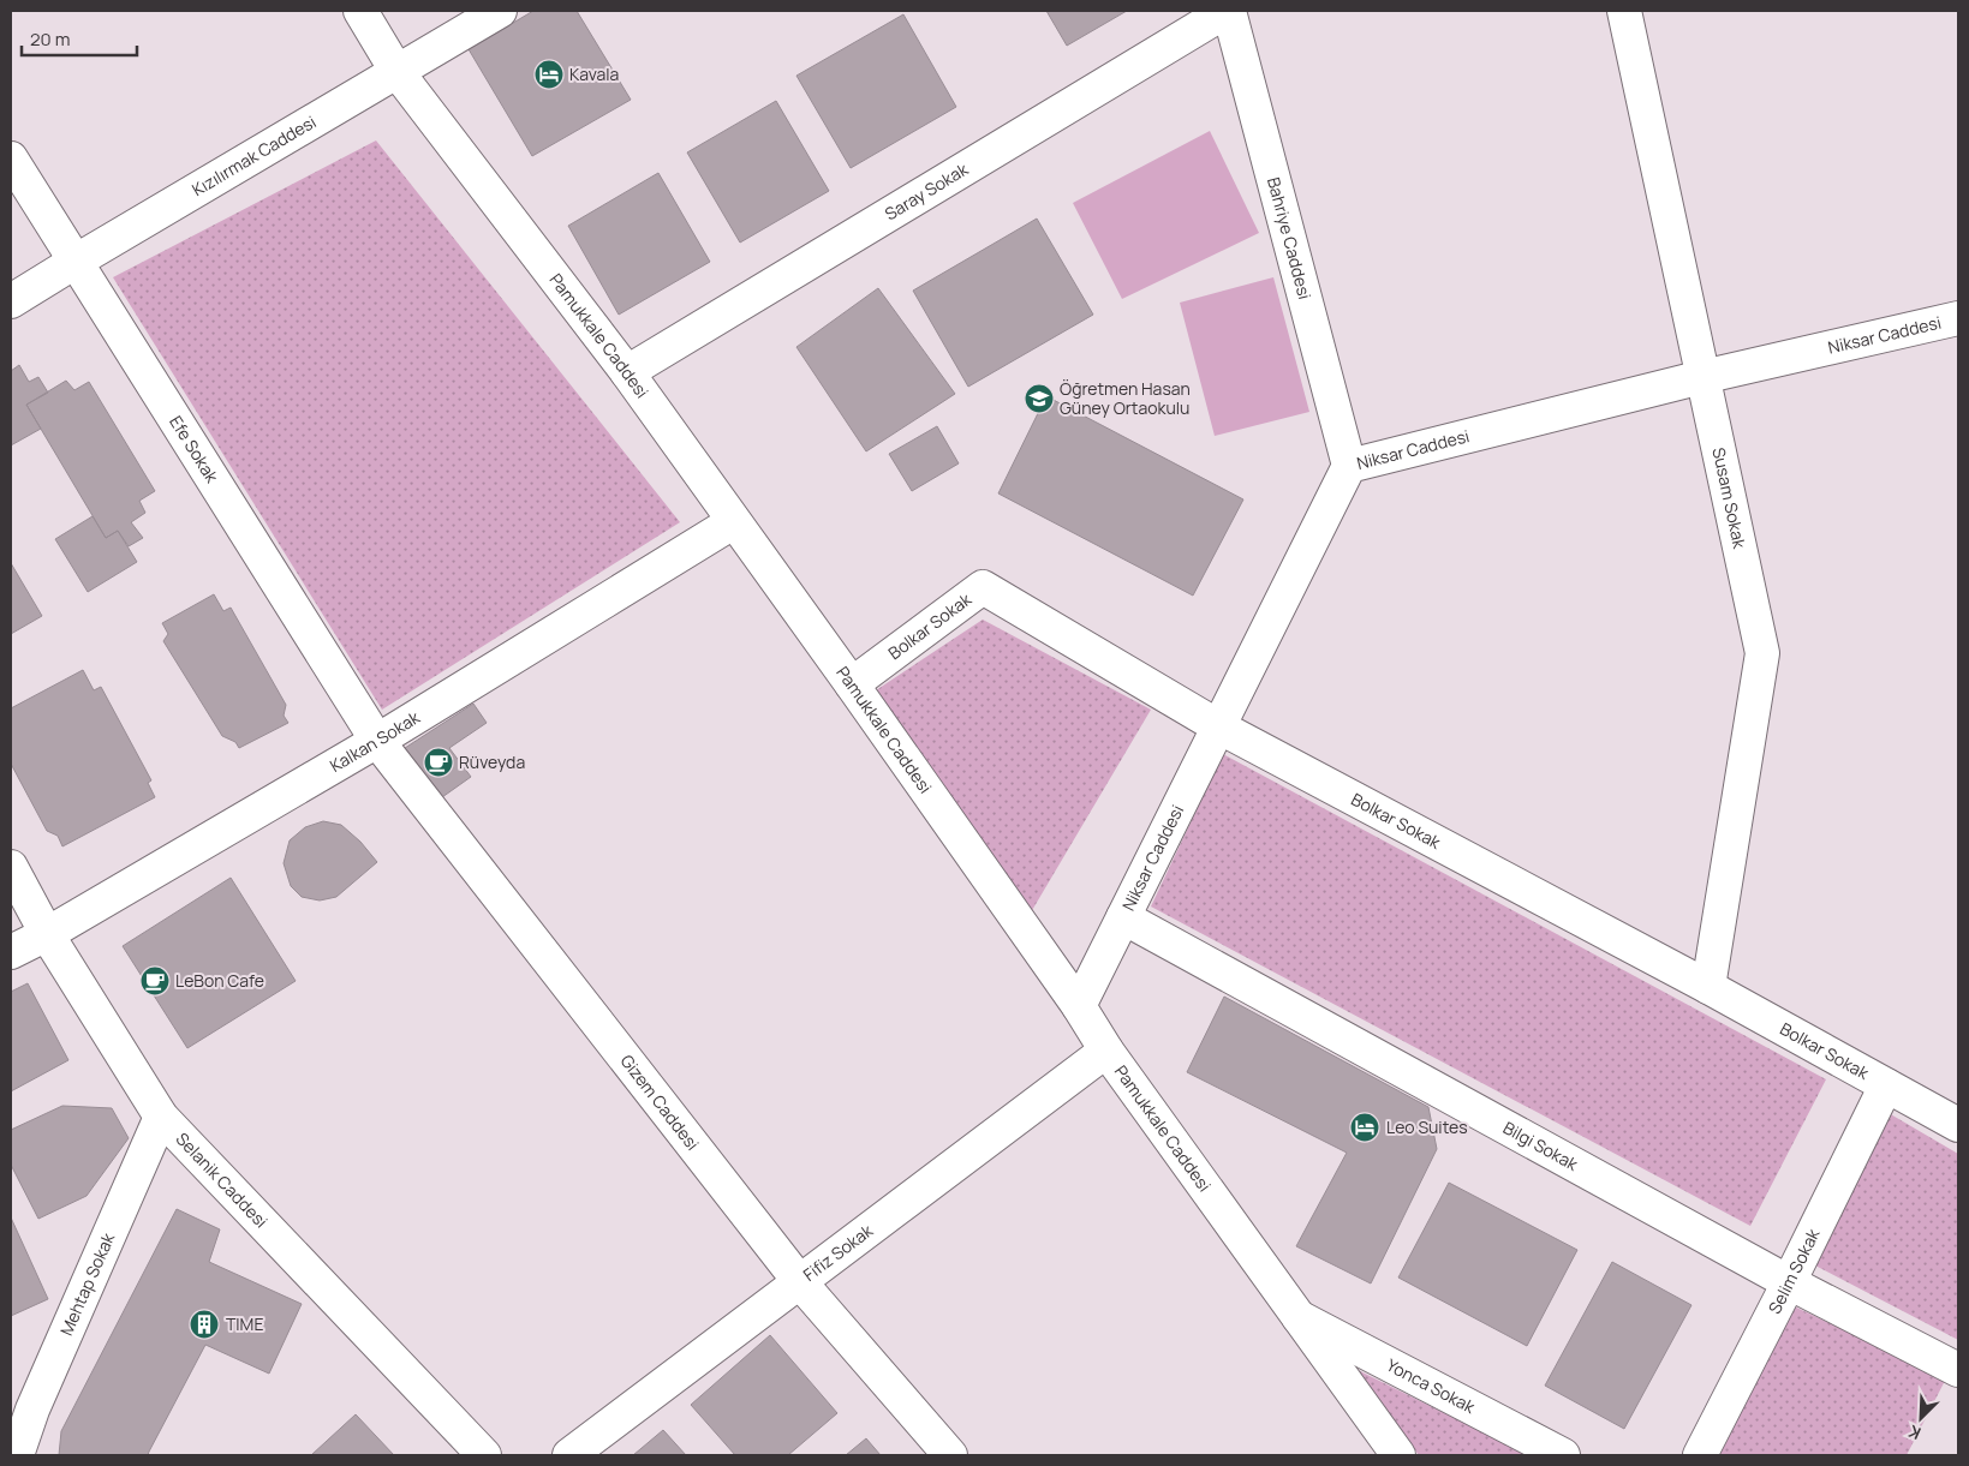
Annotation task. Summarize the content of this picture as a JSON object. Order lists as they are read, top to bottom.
{
  "streets": {
    "street": [
      "Kızılırmak Caddesi",
      "Saray Sokak",
      "Bahriye Caddesi",
      "Niksar Caddesi",
      "Pamukkale Caddesi",
      "Efe Sokak",
      "Susam Sokak",
      "Bolkar Sokak",
      "Kalkan Sokak",
      "Gizem Caddesi",
      "Bilgi Sokak",
      "Selanik Caddesi",
      "Fifiz Sokak",
      "Selim Sokak",
      "Mehtap Sokak",
      "Yonca Sokak"
    ]
  },
  "crossings": [
    ["Kızılırmak Caddesi", "Pamukkale Caddesi"],
    ["Kızılırmak Caddesi", "Efe Sokak"],
    ["Saray Sokak", "Bahriye Caddesi"],
    ["Saray Sokak", "Pamukkale Caddesi"],
    ["Bahriye Caddesi", "Niksar Caddesi"],
    ["Niksar Caddesi", "Pamukkale Caddesi"],
    ["Niksar Caddesi", "Susam Sokak"],
    ["Niksar Caddesi", "Bolkar Sokak"],
    ["Niksar Caddesi", "Bilgi Sokak"],
    ["Pamukkale Caddesi", "Bolkar Sokak"],
    ["Pamukkale Caddesi", "Kalkan Sokak"],
    ["Pamukkale Caddesi", "Fifiz Sokak"],
    ["Pamukkale Caddesi", "Yonca Sokak"],
    ["Efe Sokak", "Kalkan Sokak"],
    ["Efe Sokak", "Gizem Caddesi"],
    ["Susam Sokak", "Bolkar Sokak"],
    ["Bolkar Sokak", "Selim Sokak"],
    ["Kalkan Sokak", "Gizem Caddesi"],
    ["Kalkan Sokak", "Selanik Caddesi"],
    ["Gizem Caddesi", "Fifiz Sokak"],
    ["Bilgi Sokak", "Selim Sokak"],
    ["Selanik Caddesi", "Mehtap Sokak"]
  ],
  "places": {
    "hotel": ["Kavala", "Leo Suites"],
    "school or university": ["Öğretmen Hasan Güney Ortaokulu"],
    "cafe": ["Rüveyda", "LeBon Cafe"],
    "building": ["TIME"]
  },
  "scale_bar": "20 m",
  "north": "bottom left"
}
